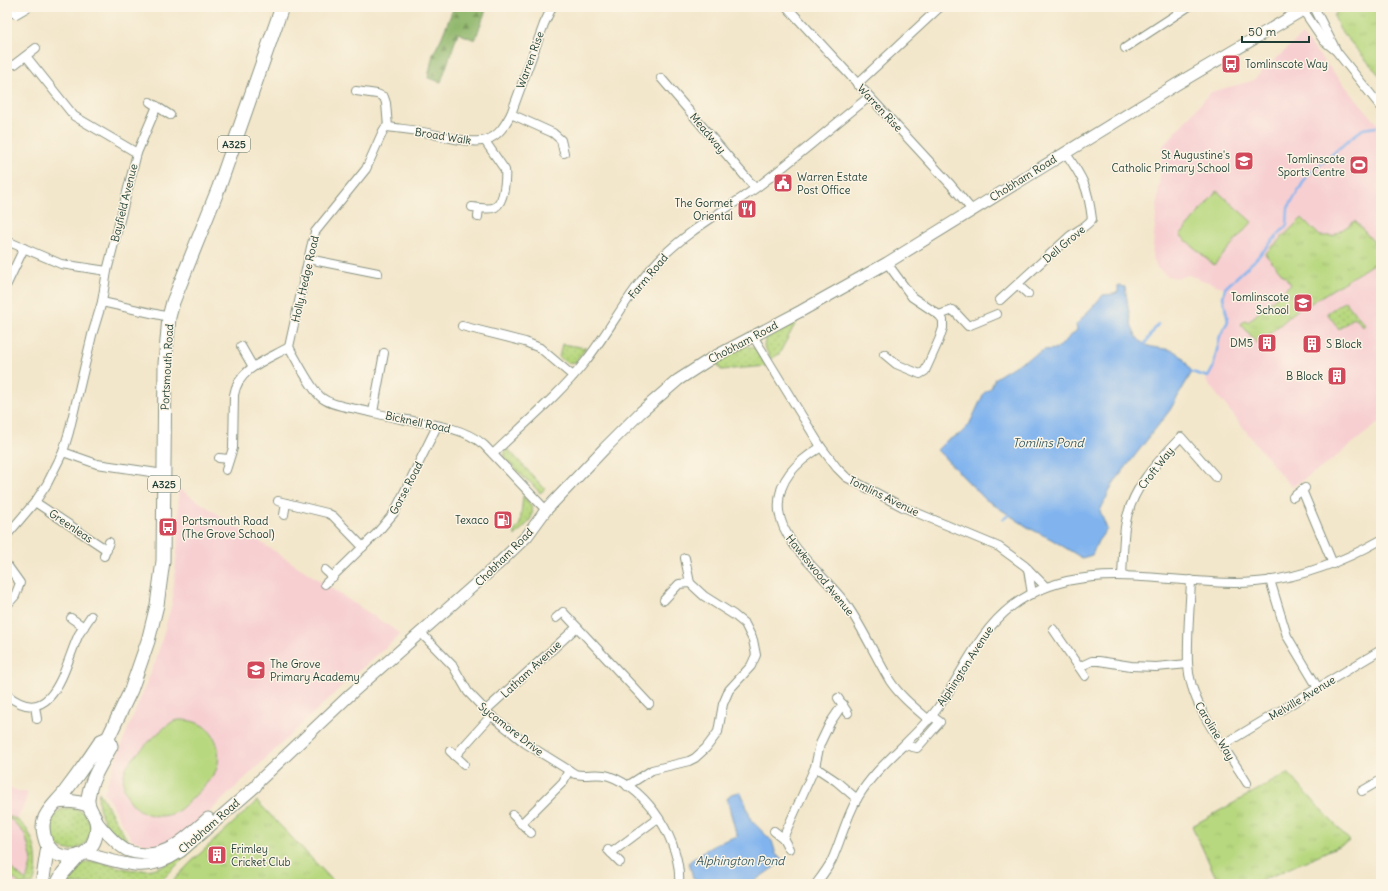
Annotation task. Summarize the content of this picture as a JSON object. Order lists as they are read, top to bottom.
{
  "streets": {
    "main road": ["A325", "Chobham Road", "Portsmouth Road"],
    "street": [
      "Warren Rise",
      "Meadway",
      "Broad Walk",
      "Bayfield Avenue",
      "Dell Grove",
      "Farm Road",
      "Holly Hedge Road",
      "Bicknell Road",
      "Croft Way",
      "Gorse Road",
      "Tomlins Avenue",
      "Greenleas",
      "Hawkswood Avenue",
      "Alphington Avenue",
      "Latham Avenue",
      "Melville Avenue",
      "Sycamore Drive",
      "Caroline Way"
    ]
  },
  "crossings": [
    ["Warren Rise", "Broad Walk"],
    ["Warren Rise", "Chobham Road"],
    ["Warren Rise", "Farm Road"],
    ["Meadway", "Farm Road"],
    ["Broad Walk", "Holly Hedge Road"],
    ["A325", "Chobham Road"],
    ["A325", "Portsmouth Road"],
    ["Chobham Road", "Dell Grove"],
    ["Chobham Road", "Bicknell Road"],
    ["Chobham Road", "Tomlins Avenue"],
    ["Chobham Road", "Sycamore Drive"],
    ["Bayfield Avenue", "Greenleas"],
    ["Farm Road", "Bicknell Road"],
    ["Holly Hedge Road", "Bicknell Road"],
    ["Bicknell Road", "Gorse Road"],
    ["Croft Way", "Alphington Avenue"],
    ["Tomlins Avenue", "Hawkswood Avenue"],
    ["Tomlins Avenue", "Alphington Avenue"],
    ["Hawkswood Avenue", "Alphington Avenue"],
    ["Alphington Avenue", "Caroline Way"],
    ["Latham Avenue", "Sycamore Drive"],
    ["Melville Avenue", "Caroline Way"]
  ],
  "water": ["Tomlins Pond", "Alphington Pond"],
  "places": {
    "bus stop": ["Tomlinscote Way", "Portsmouth Road (The Grove School)"],
    "school or university": ["St Augustine's Catholic Primary School", "Tomlinscote School", "The Grove Primary Academy"],
    "sports": ["Tomlinscote Sports Centre"],
    "public building": ["Warren Estate Post Office"],
    "restaurant": ["The Gormet Oriental"],
    "building": [
      "DM5",
      "S Block",
      "B Block",
      "Frimley Cricket Club"
    ],
    "fuel station": ["Texaco"]
  },
  "scale_bar": "50 m"
}
